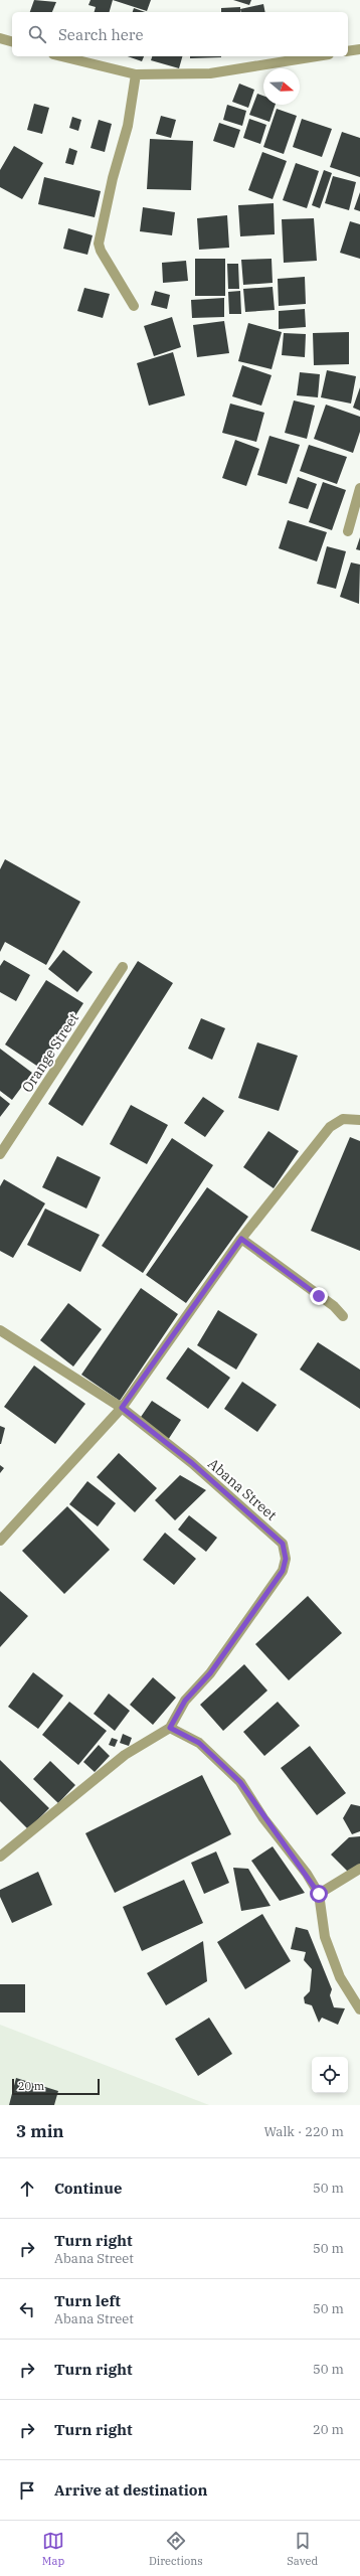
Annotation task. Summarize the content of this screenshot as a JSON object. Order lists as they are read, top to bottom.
{
  "streets": {
    "street": ["Orange Street", "Abana Street"]
  },
  "scale_bar": "20 m",
  "north": "right",
  "page": {
    "search": "Search here",
    "scale": "20 m",
    "heading": ["3 min", "Walk · 220 m"],
    "list": [
      ["Continue", "50 m"],
      ["Turn right", "Abana Street", "50 m"],
      ["Turn left", "Abana Street", "50 m"],
      ["Turn right", "50 m"],
      ["Turn right", "20 m"],
      "Arrive at destination"
    ],
    "nav": ["Map", "Directions", "Saved"]
  }
}
